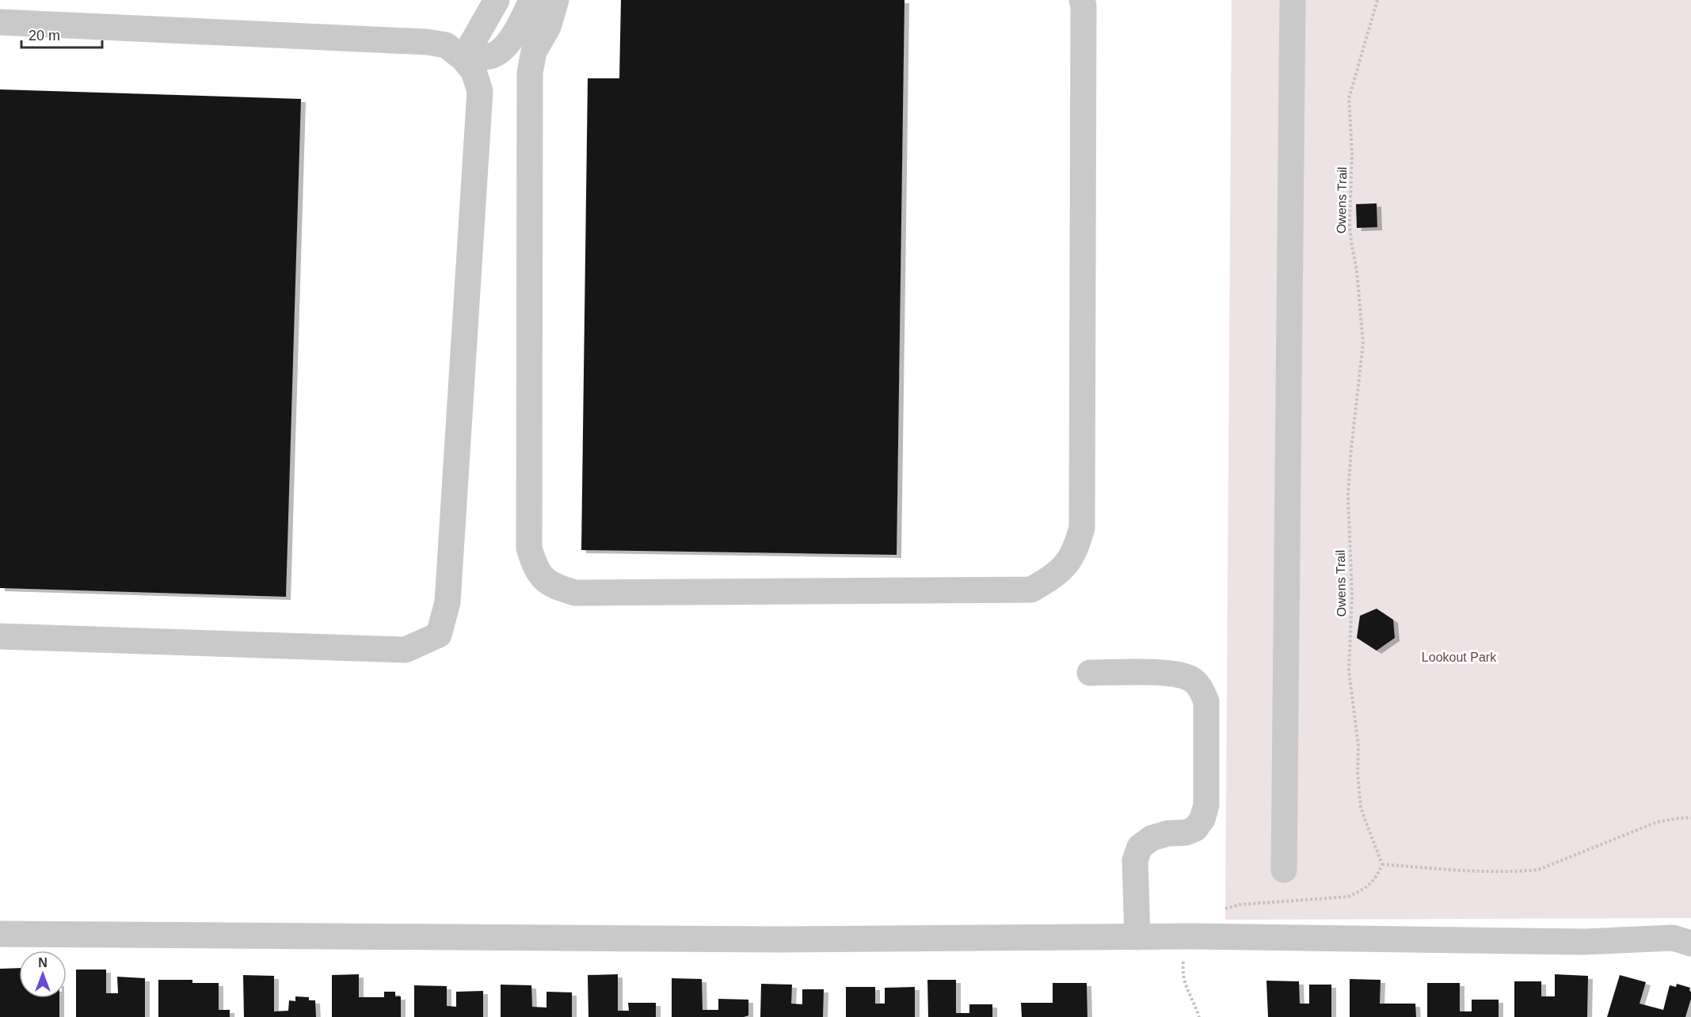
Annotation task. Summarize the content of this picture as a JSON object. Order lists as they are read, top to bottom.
{
  "streets": {
    "path": ["Owens Trail"]
  },
  "parks": ["Lookout Park"],
  "scale_bar": "20 m",
  "north": "top"
}
